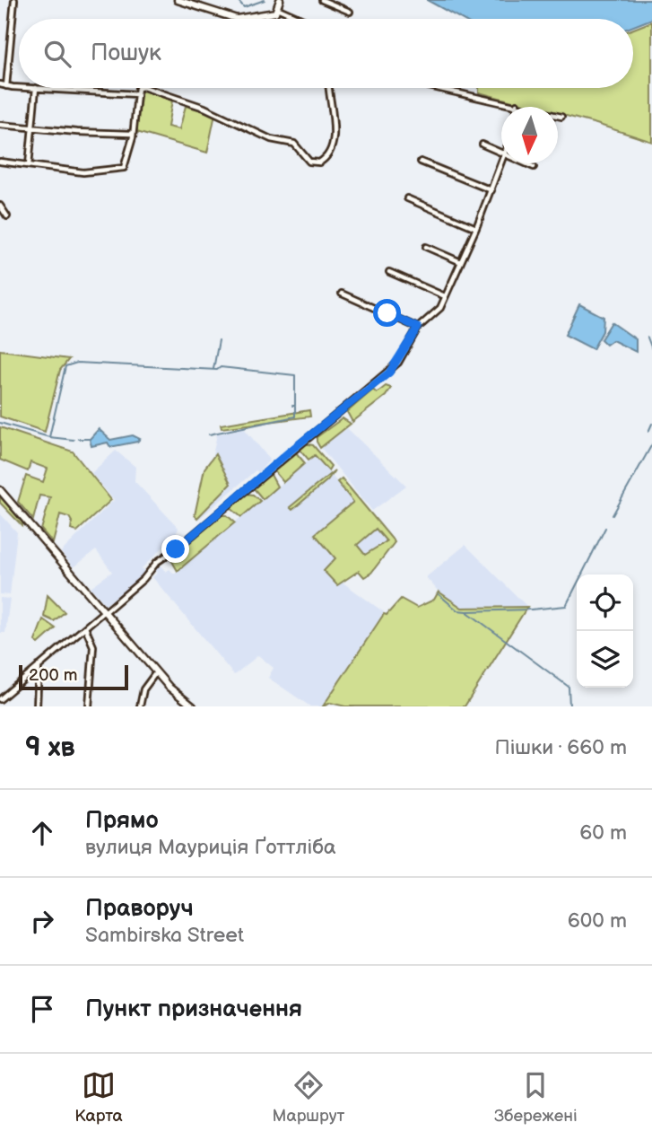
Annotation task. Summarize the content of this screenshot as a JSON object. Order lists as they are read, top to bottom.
{
  "scale_bar": "200 m",
  "north": "bottom",
  "page": {
    "search": "Пошук",
    "scale": "200 m",
    "heading": ["9 хв", "Пішки · 660 m"],
    "list": [
      ["Прямо", "вулиця Мауриція Ґоттліба", "60 m"],
      ["Праворуч", "Sambirska Street", "600 m"],
      "Пункт призначення"
    ],
    "nav": ["Карта", "Маршрут", "Збережені"]
  }
}
